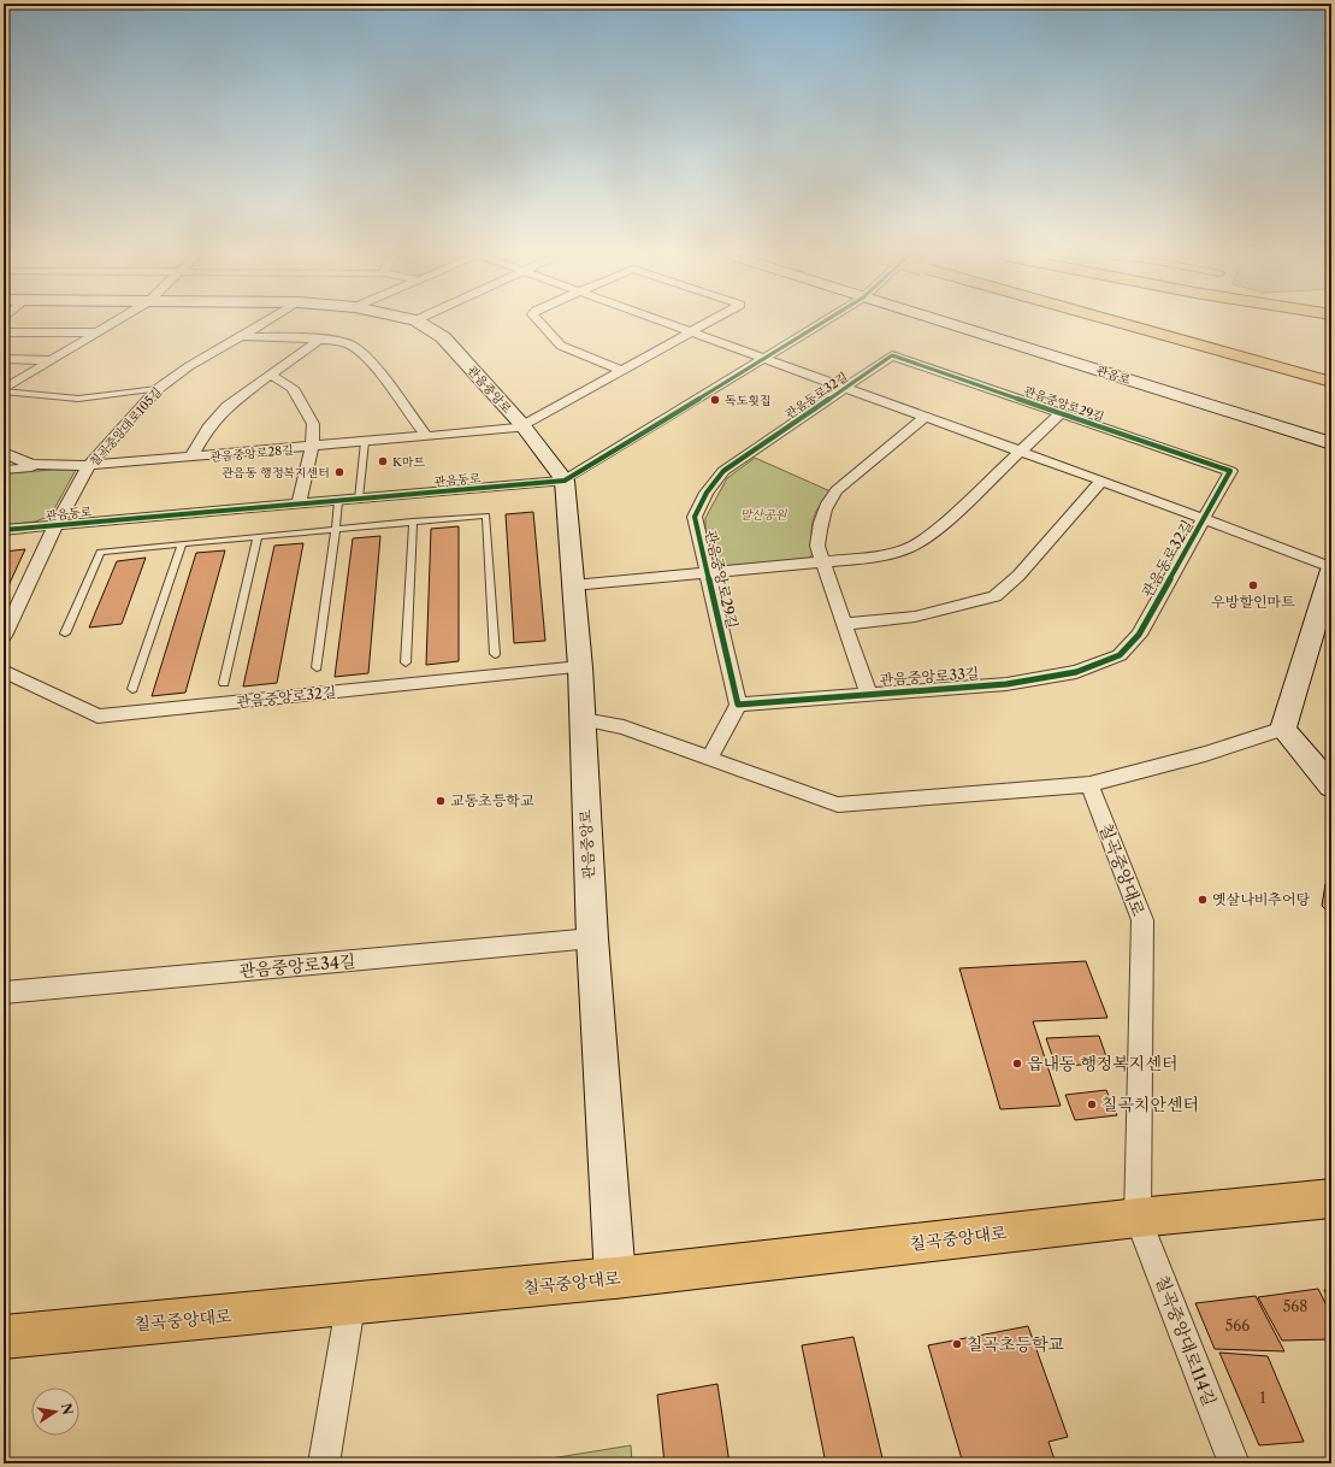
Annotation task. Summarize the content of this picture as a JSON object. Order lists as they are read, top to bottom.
{
  "streets": {
    "main road": ["관음로", "관음중앙로", "칠곡중앙대로"],
    "street": [
      "관음동로32길",
      "관음중앙로29길",
      "칠곡중앙대로105길",
      "관음중앙로28길",
      "관음동로",
      "관음중앙로33길",
      "관음중앙로32길",
      "관음중앙로34길",
      "칠곡중앙대로114길"
    ]
  },
  "crossings": [
    ["관음중앙로", "관음동로32길"],
    ["관음중앙로", "관음중앙로29길"],
    ["관음중앙로", "관음중앙로28길"],
    ["관음중앙로", "관음동로"],
    ["관음중앙로", "관음중앙로32길"],
    ["관음중앙로", "칠곡중앙대로"],
    ["관음중앙로", "관음중앙로34길"],
    ["관음동로32길", "관음중앙로29길"],
    ["관음동로32길", "관음동로"],
    ["관음동로32길", "관음중앙로33길"],
    ["관음중앙로29길", "관음중앙로33길"],
    ["칠곡중앙대로105길", "관음중앙로28길"],
    ["칠곡중앙대로105길", "관음동로"],
    ["칠곡중앙대로", "칠곡중앙대로114길"]
  ],
  "parks": ["말산공원"],
  "places": [
    "독도횟집",
    "K마트",
    "관음동 행정복지센터",
    "우방할인마트",
    "교동초등학교",
    "옛살나비추어탕",
    "읍내동 행정복지센터",
    "칠곡치안센터",
    "칠곡초등학교"
  ],
  "house_numbers": ["568", "566", "1"],
  "north": "right"
}
